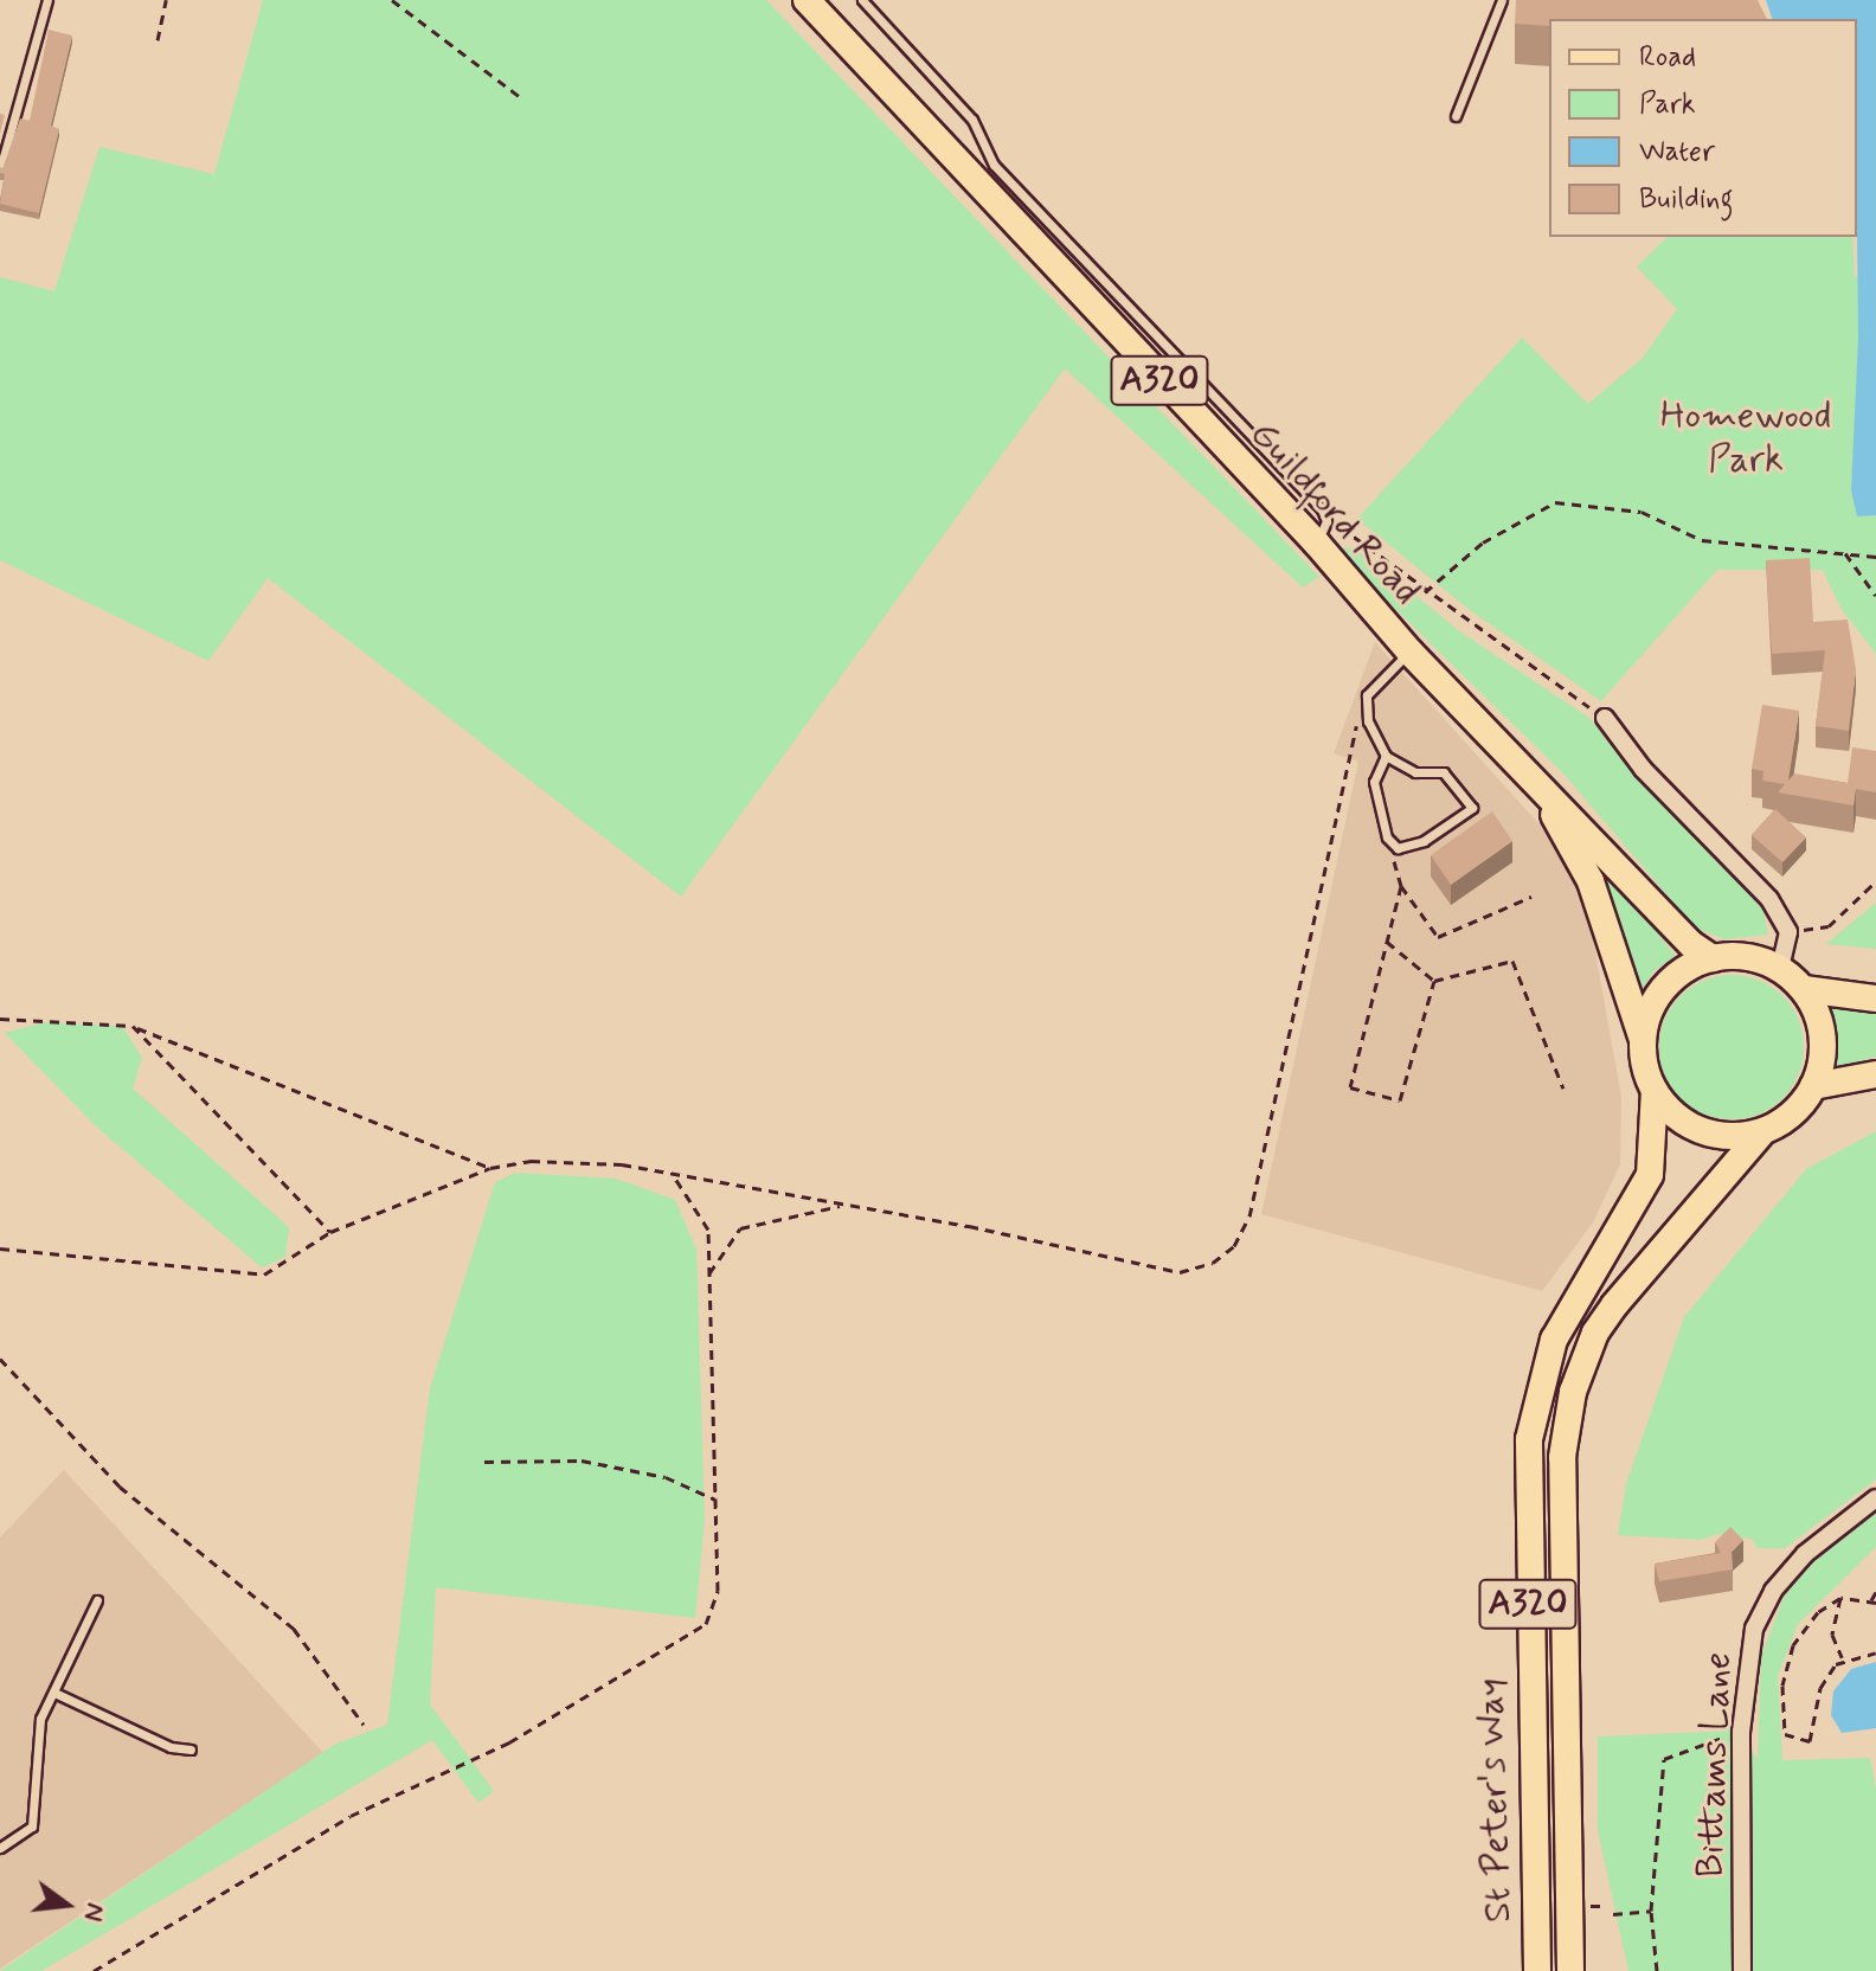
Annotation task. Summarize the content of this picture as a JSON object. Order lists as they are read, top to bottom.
{
  "streets": {
    "main road": ["A320", "Guildford Road", "St Peter's Way"],
    "street": ["Bittams Lane"]
  },
  "crossings": [
    ["A320", "Guildford Road"],
    ["A320", "St Peter's Way"],
    ["Guildford Road", "St Peter's Way"]
  ],
  "parks": ["Homewood Park"],
  "legend": [
    "Road",
    "Park",
    "Water",
    "Building"
  ],
  "north": "right"
}
